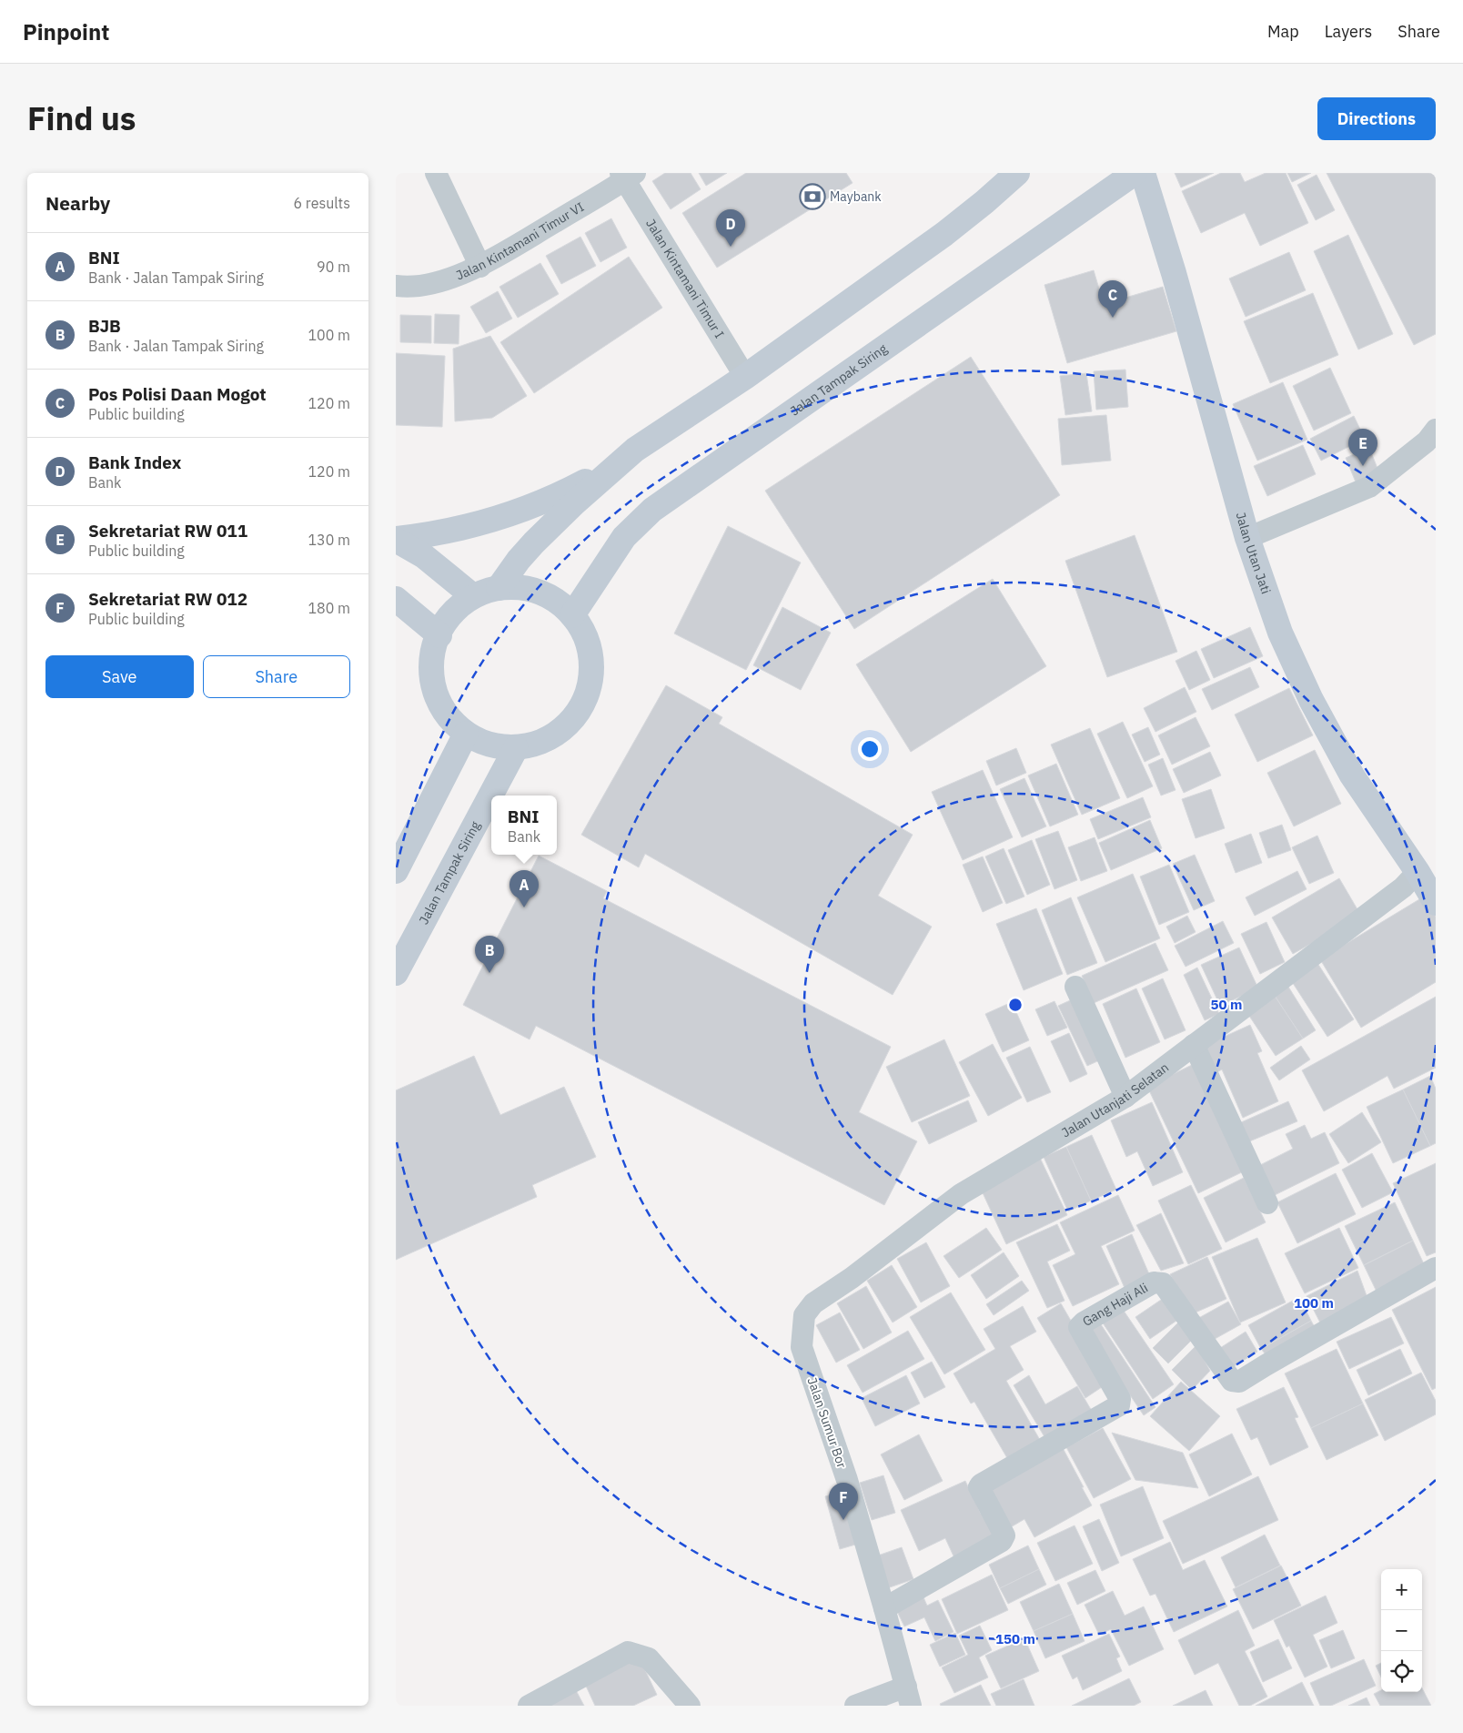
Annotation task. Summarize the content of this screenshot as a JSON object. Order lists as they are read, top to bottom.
{
  "streets": {
    "main road": ["Jalan Tampak Siring", "Jalan Utan Jati"],
    "street": [
      "Jalan Kintamani Timur VI",
      "Jalan Kintamani Timur I",
      "Jalan Utanjati Selatan",
      "Gang Haji Ali",
      "Jalan Sumur Bor"
    ]
  },
  "crossings": [
    ["Jalan Kintamani Timur VI", "Jalan Kintamani Timur I"],
    ["Jalan Utan Jati", "Jalan Utanjati Selatan"],
    ["Jalan Utanjati Selatan", "Jalan Sumur Bor"],
    ["Gang Haji Ali", "Jalan Sumur Bor"]
  ],
  "places": {
    "bank": ["Maybank"]
  },
  "page": {
    "header": "Pinpoint",
    "nav": ["Map", "Layers", "Share"],
    "title": "Find us",
    "buttons": [
      "Directions",
      ["Save", "Share"]
    ],
    "heading": ["Nearby", "6 results"],
    "pins": [
      "D",
      "C",
      "E",
      "A",
      "B",
      "F"
    ],
    "list": [
      {
        "mark": "A",
        "name": "BNI",
        "note": "Bank · Jalan Tampak Siring",
        "value": "90 m"
      },
      {
        "mark": "B",
        "name": "BJB",
        "note": "Bank · Jalan Tampak Siring",
        "value": "100 m"
      },
      {
        "mark": "C",
        "name": "Pos Polisi Daan Mogot",
        "note": "Public building",
        "value": "120 m"
      },
      {
        "mark": "D",
        "name": "Bank Index",
        "note": "Bank",
        "value": "120 m"
      },
      {
        "mark": "E",
        "name": "Sekretariat RW 011",
        "note": "Public building",
        "value": "130 m"
      },
      {
        "mark": "F",
        "name": "Sekretariat RW 012",
        "note": "Public building",
        "value": "180 m"
      }
    ],
    "popup": ["BNI", "Bank"],
    "map_buttons": ["+", "−"]
  },
  "rings": ["50 m", "100 m", "150 m"]
}
